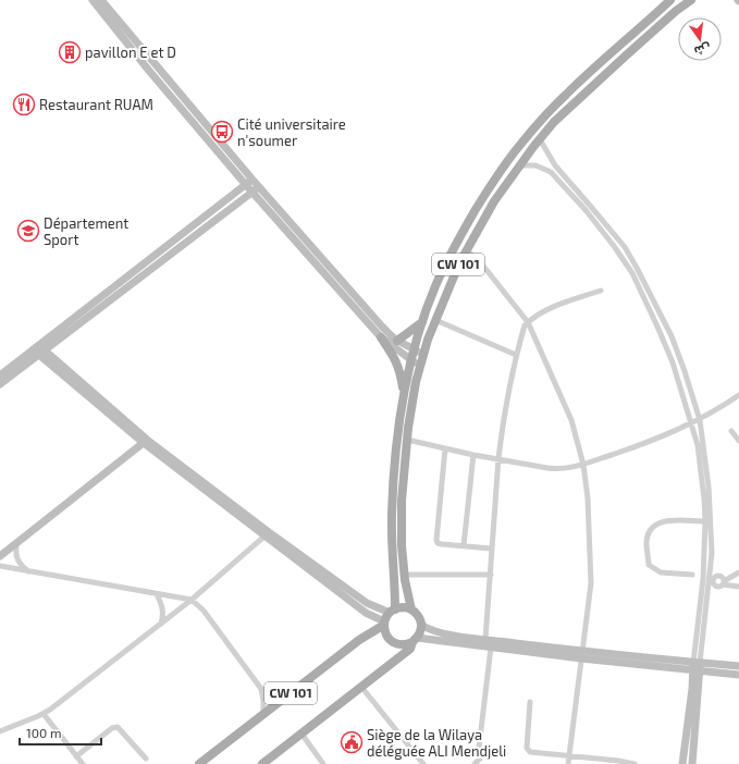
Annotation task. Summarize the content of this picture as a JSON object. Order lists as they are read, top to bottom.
{
  "streets": {
    "main road": ["CW 101"]
  },
  "places": {
    "building": ["pavillon E et D"],
    "restaurant": ["Restaurant RUAM"],
    "bus stop": ["Cité universitaire n'soumer"],
    "school or university": ["Département Sport"],
    "public building": ["Siège de la Wilaya déléguée ALI Mendjeli"]
  },
  "scale_bar": "100 m",
  "north": "bottom"
}
